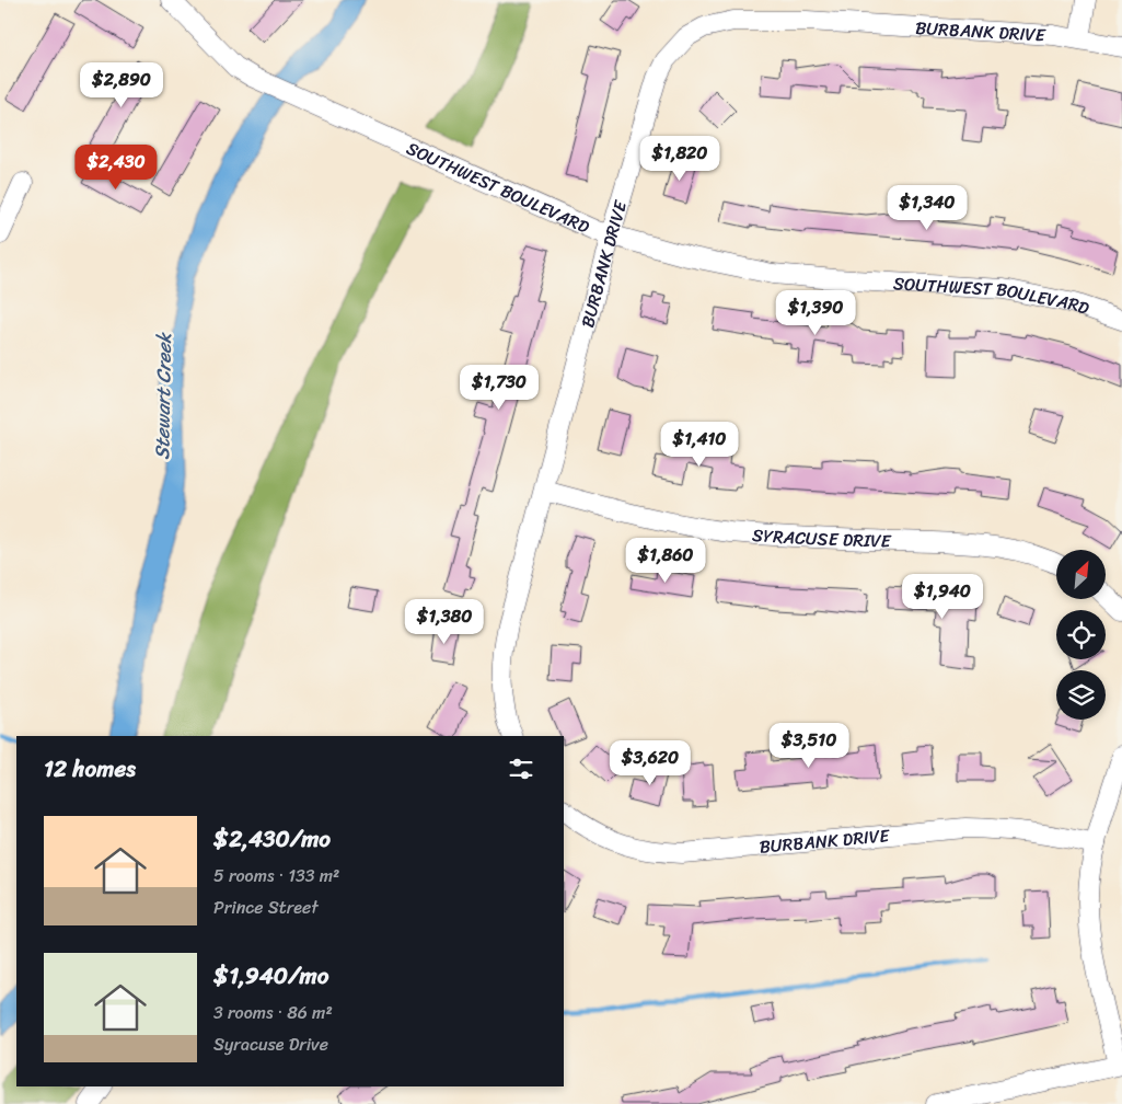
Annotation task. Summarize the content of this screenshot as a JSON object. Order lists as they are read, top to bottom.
{
  "streets": {
    "street": ["BURBANK DRIVE", "SOUTHWEST BOULEVARD", "SYRACUSE DRIVE"]
  },
  "crossings": [
    ["BURBANK DRIVE", "SOUTHWEST BOULEVARD"],
    ["BURBANK DRIVE", "SYRACUSE DRIVE"]
  ],
  "water": ["Stewart Creek"],
  "north": "top right",
  "page": {
    "price": [
      "$2,890",
      "$1,820",
      "$2,430",
      "$1,340",
      "$1,390",
      "$1,730",
      "$1,410",
      "$1,860",
      "$1,940",
      "$1,380",
      "$3,510",
      "$3,620"
    ],
    "heading": "12 homes",
    "list": [
      {
        "name": "$2,430/mo",
        "note": "5 rooms · 133 m² · Prince Street"
      },
      {
        "name": "$1,940/mo",
        "note": "3 rooms · 86 m² · Syracuse Drive"
      }
    ]
  }
}
